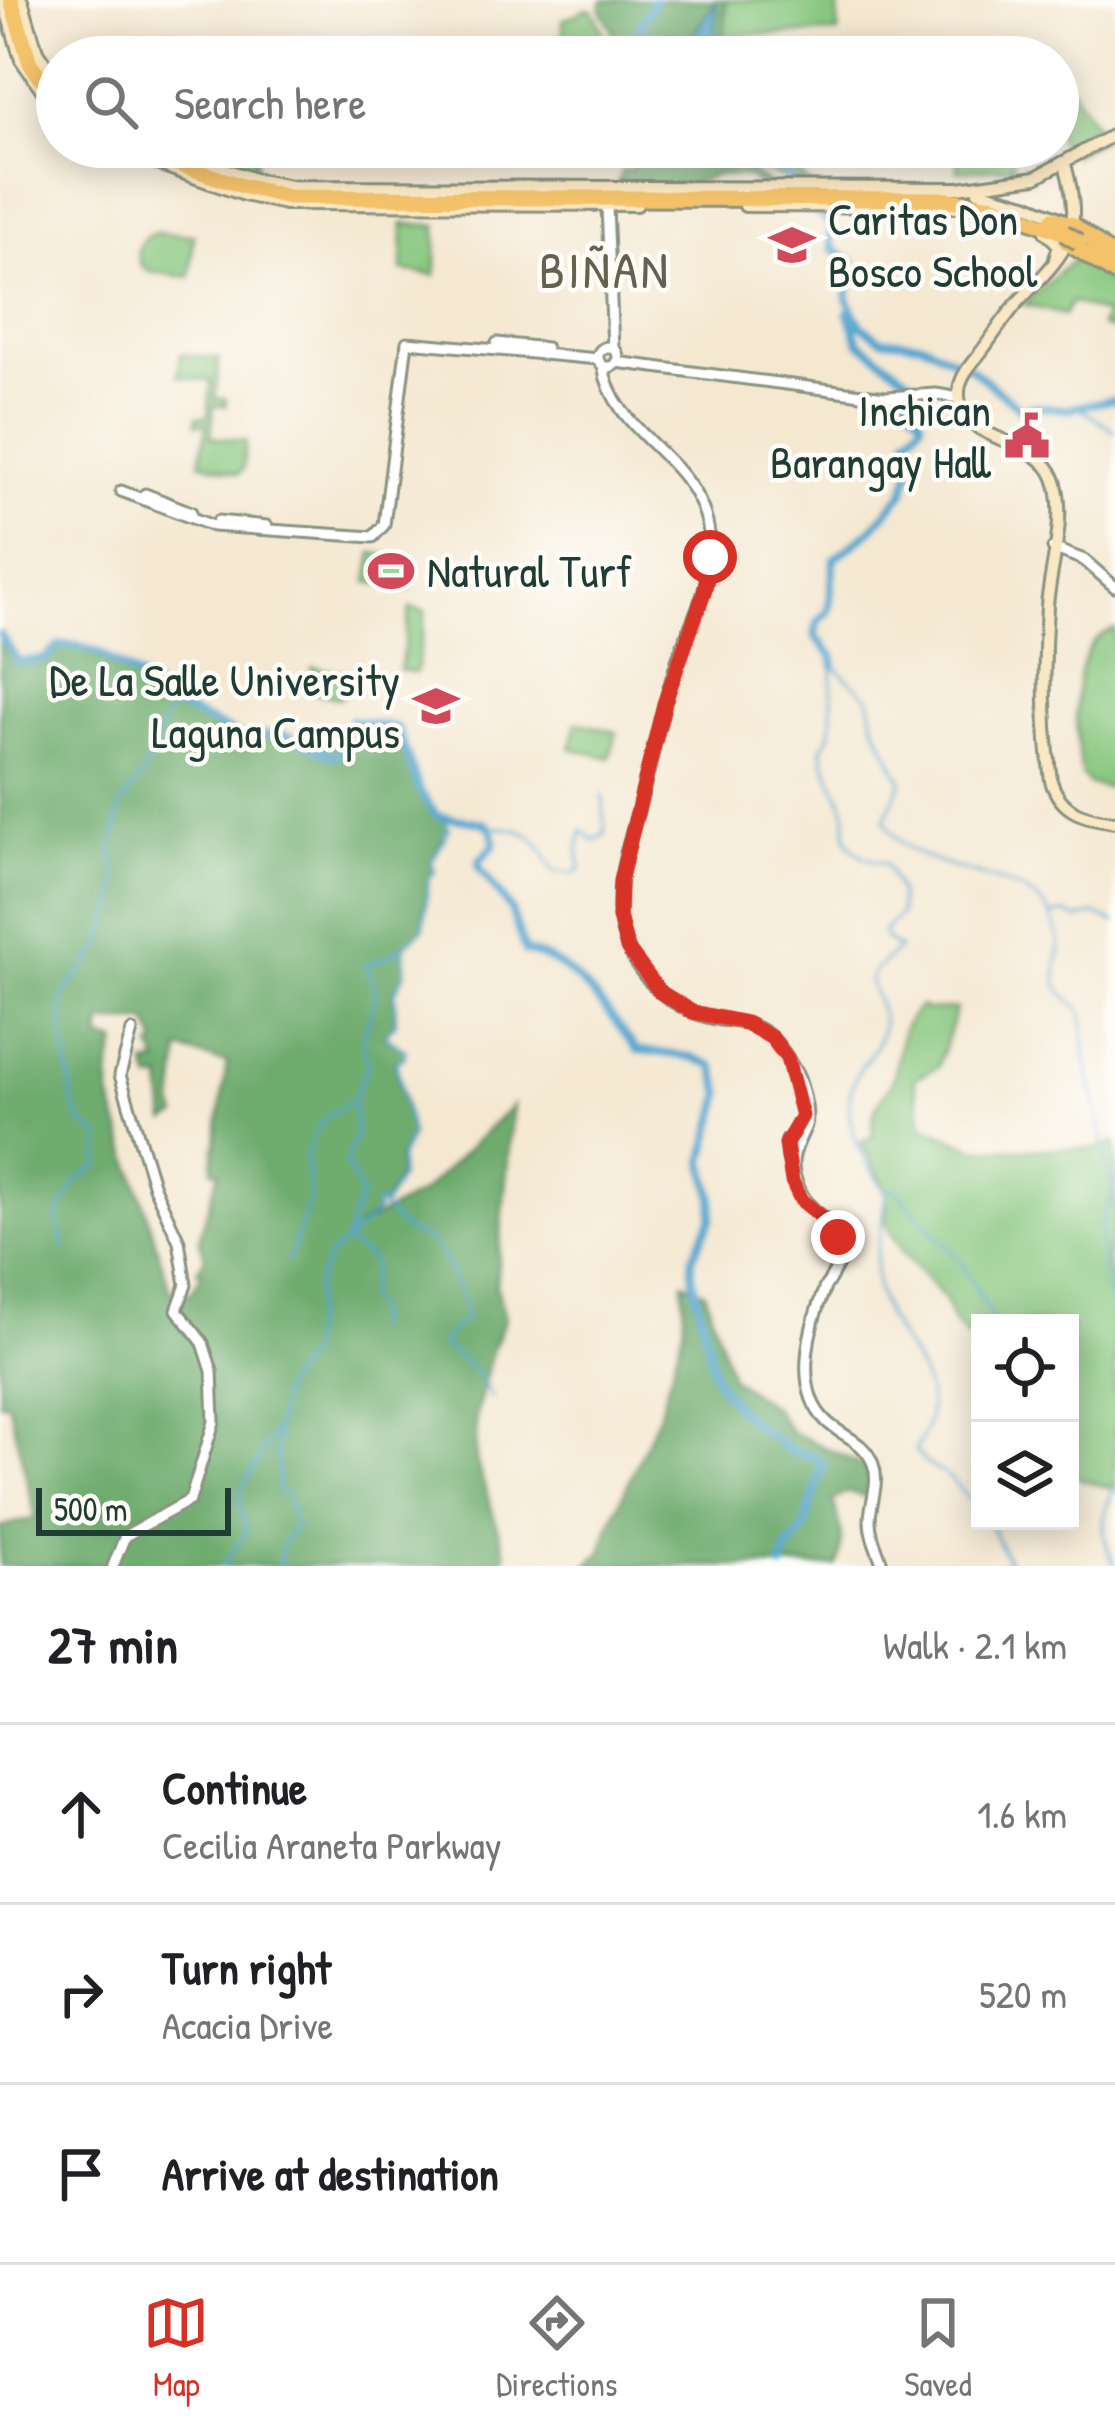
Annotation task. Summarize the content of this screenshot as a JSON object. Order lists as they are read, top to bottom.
{
  "districts": ["BIÑAN"],
  "places": {
    "school or university": ["Caritas Don Bosco School", "De La Salle University Laguna Campus"],
    "public building": ["Inchican Barangay Hall"],
    "sports": ["Natural Turf"]
  },
  "scale_bar": "500 m",
  "page": {
    "search": "Search here",
    "scale": "500 m",
    "heading": ["27 min", "Walk · 2.1 km"],
    "list": [
      ["Continue", "Cecilia Araneta Parkway", "1.6 km"],
      ["Turn right", "Acacia Drive", "520 m"],
      "Arrive at destination"
    ],
    "nav": ["Map", "Directions", "Saved"]
  }
}
